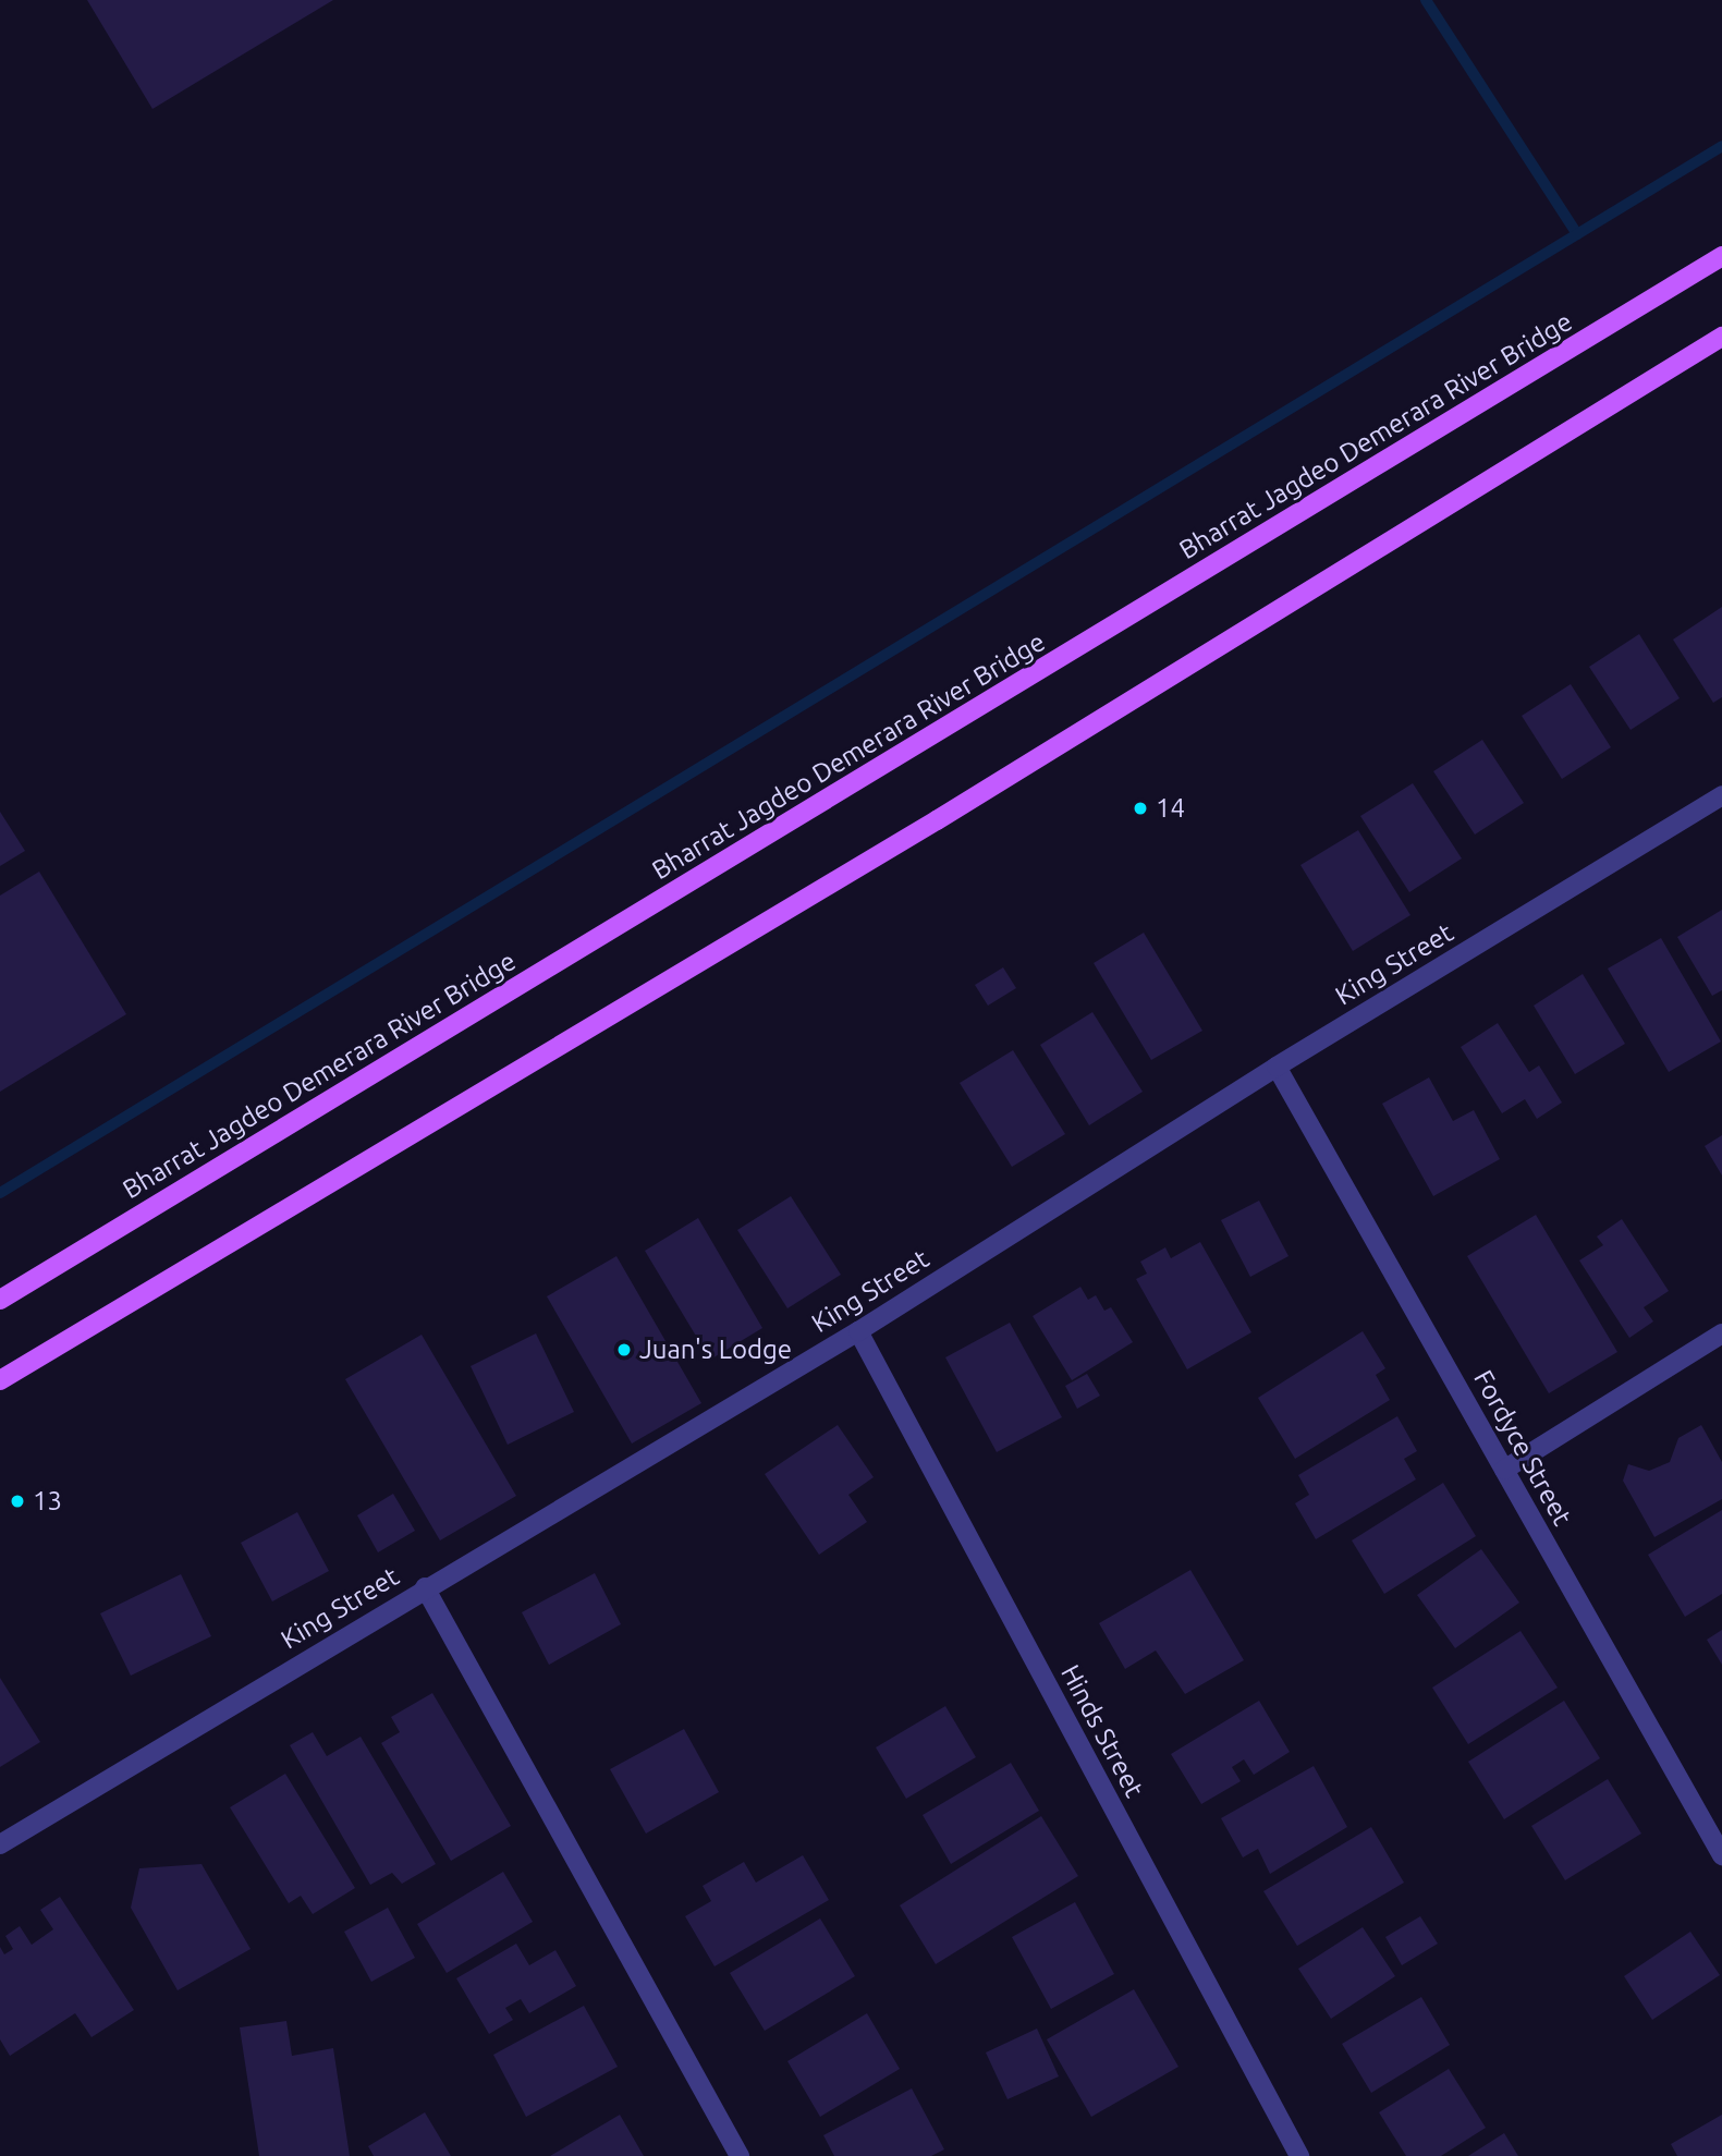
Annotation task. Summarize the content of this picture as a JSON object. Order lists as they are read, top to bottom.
{
  "streets": {
    "main road": ["Bharrat Jagdeo Demerara River Bridge"],
    "street": ["King Street", "Fordyce Street", "Hinds Street"]
  },
  "crossings": [
    ["King Street", "Fordyce Street"],
    ["King Street", "Hinds Street"]
  ],
  "places": ["14", "Juan's Lodge", "13"]
}
